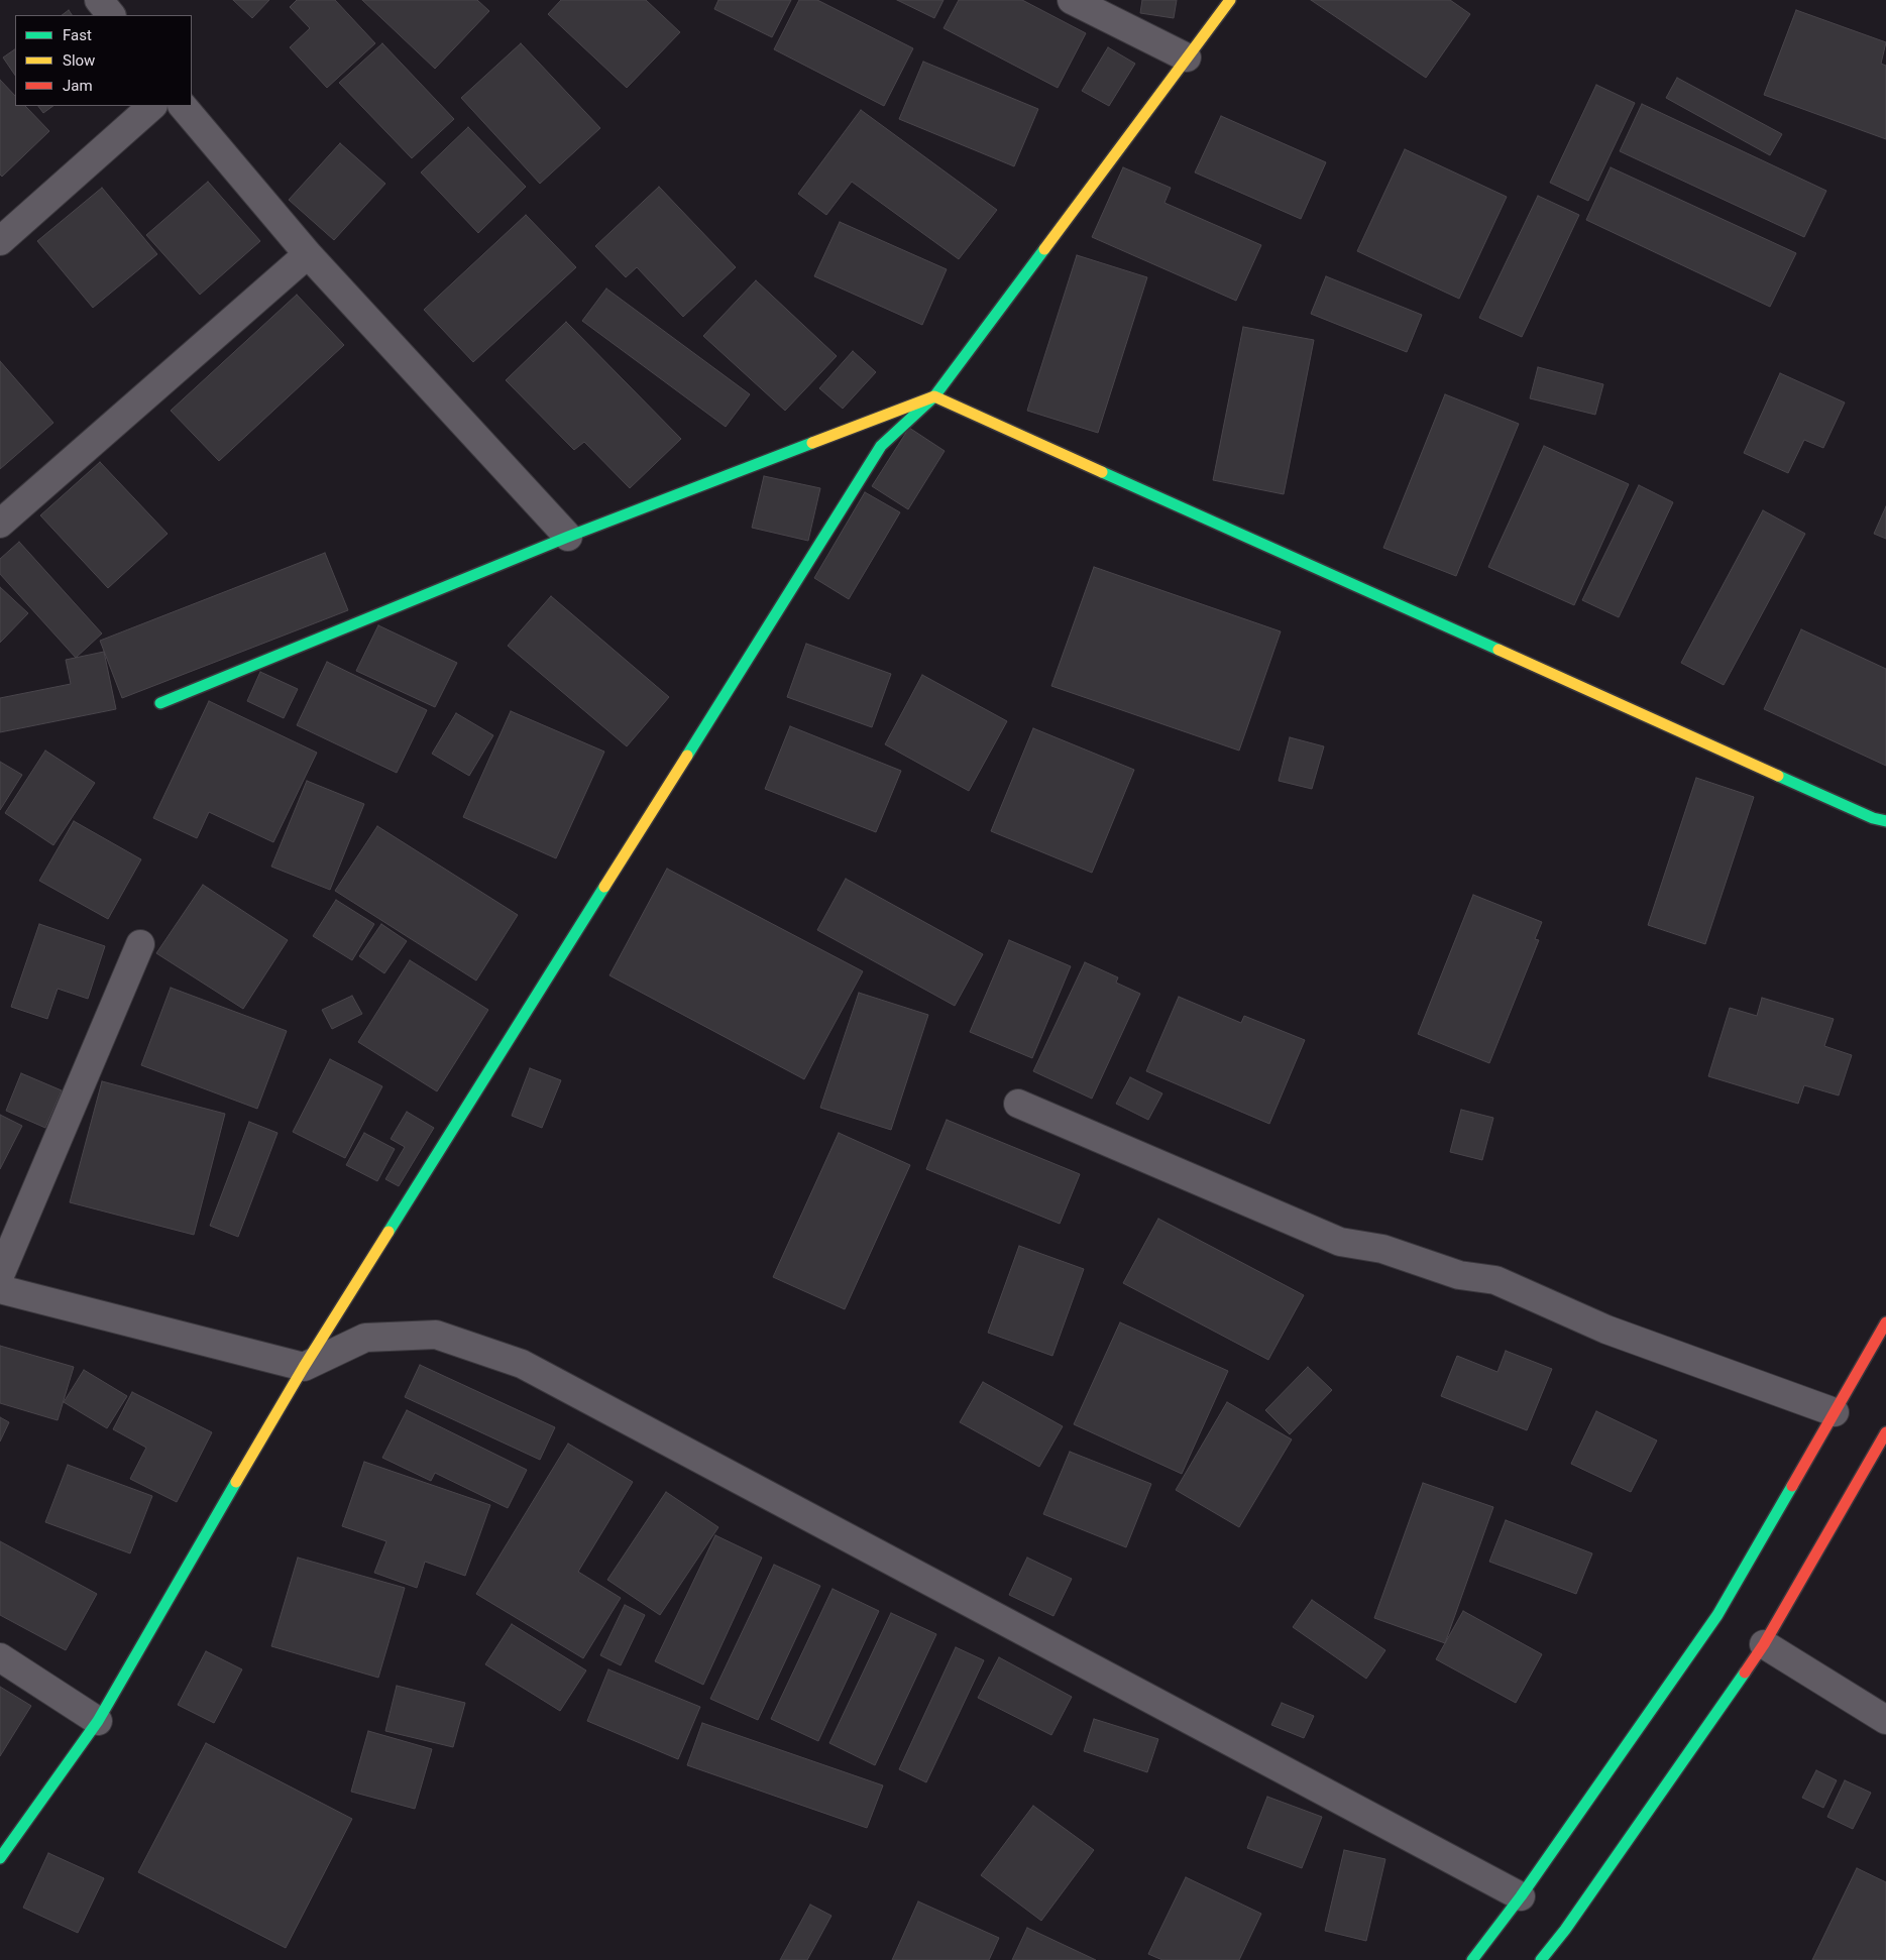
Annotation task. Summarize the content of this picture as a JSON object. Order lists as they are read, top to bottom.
{
  "legend": ["Fast", "Slow", "Jam"]
}
